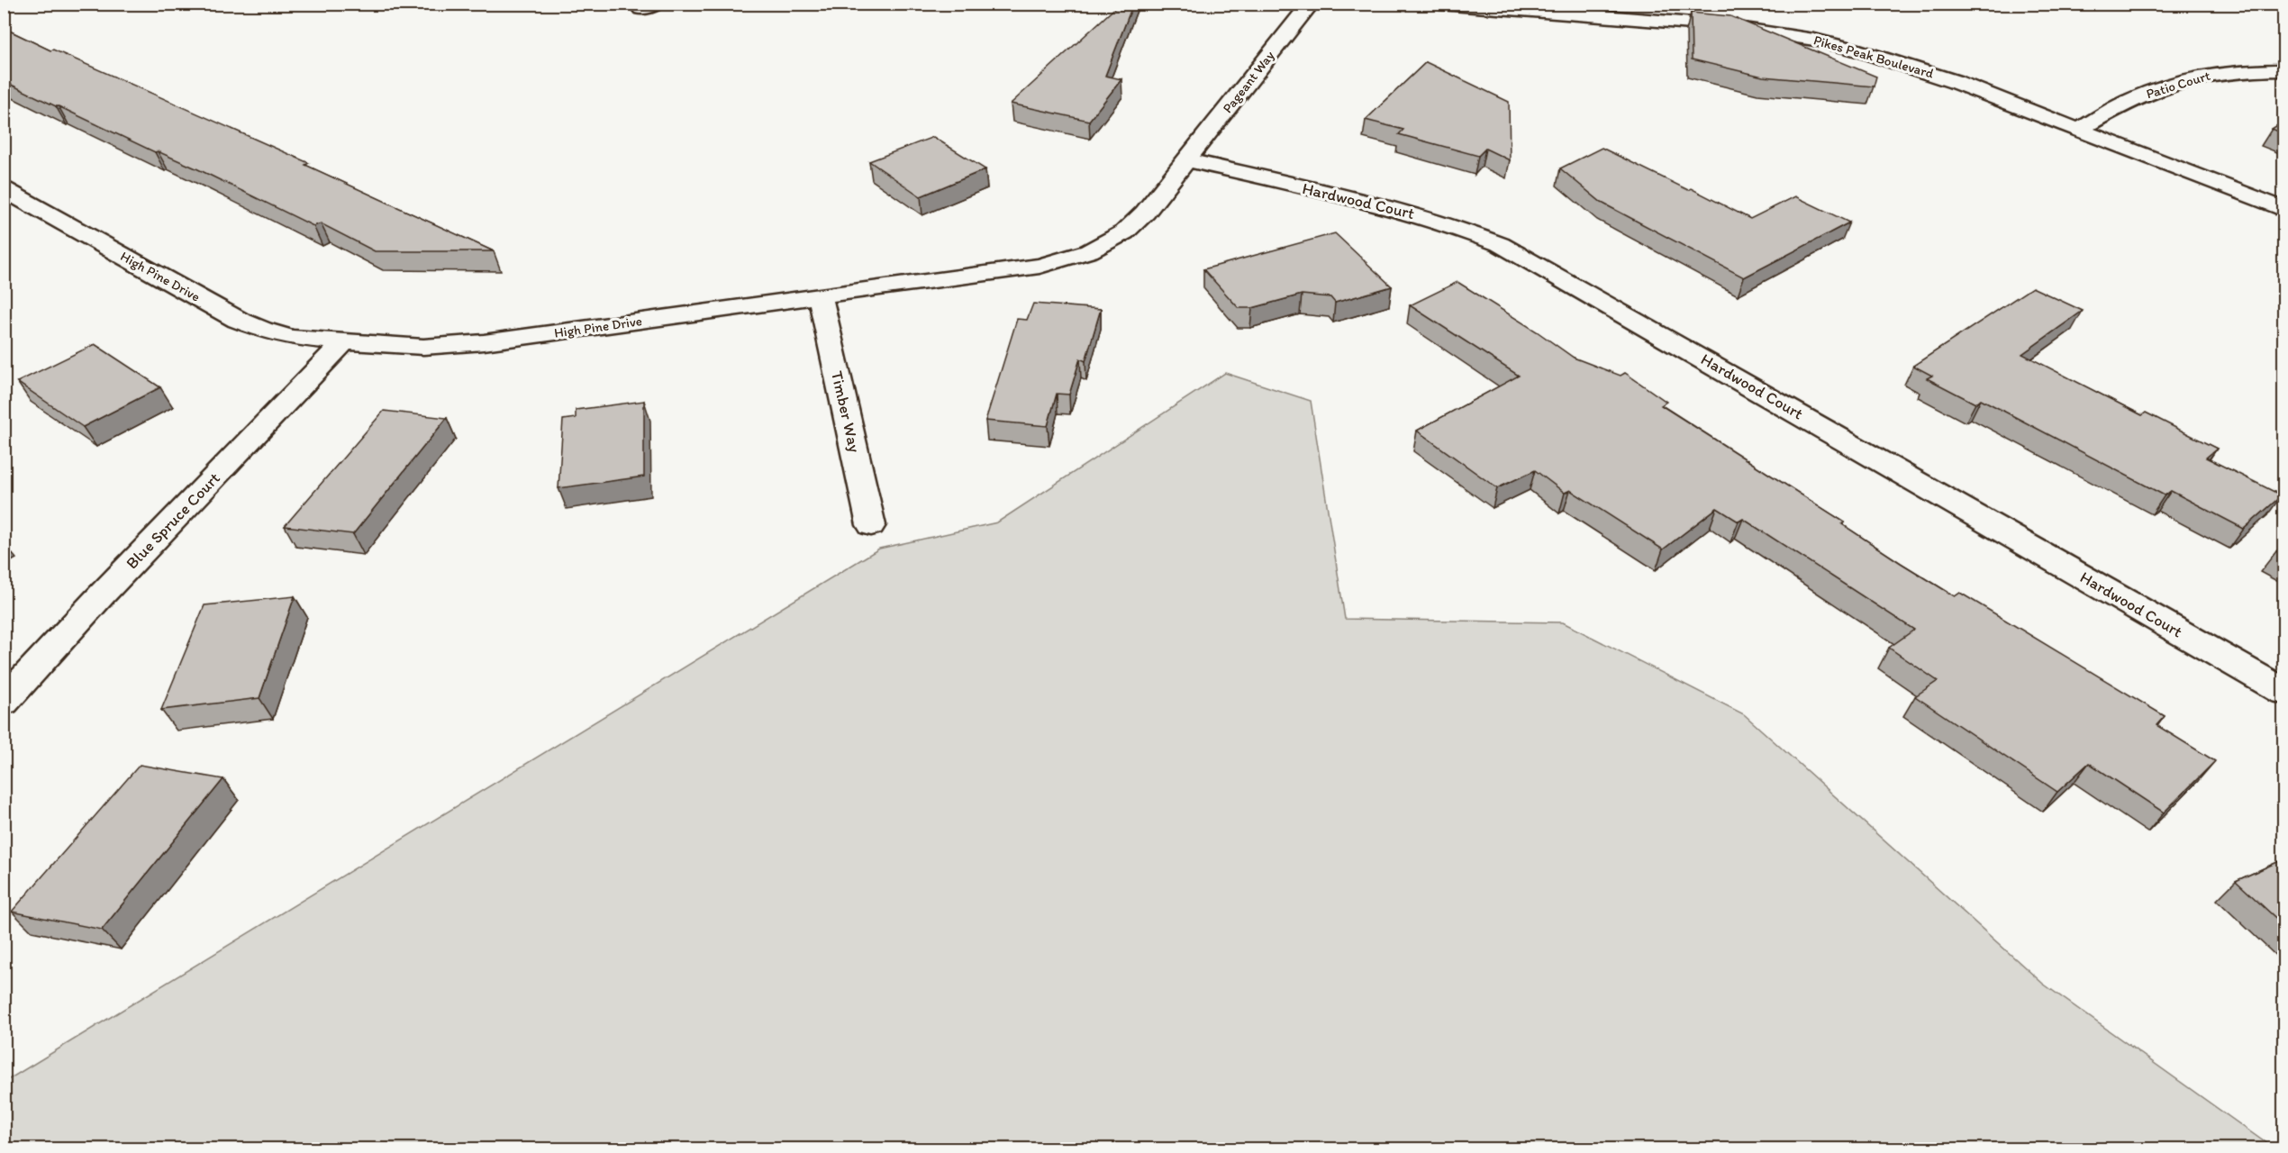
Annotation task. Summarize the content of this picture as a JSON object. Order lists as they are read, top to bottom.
{
  "streets": {
    "street": [
      "Pikes Peak Boulevard",
      "Pageant Way",
      "Patio Court",
      "Hardwood Court",
      "High Pine Drive",
      "Timber Way",
      "Blue Spruce Court"
    ]
  },
  "crossings": [
    ["Pikes Peak Boulevard", "Patio Court"],
    ["Pageant Way", "Hardwood Court"],
    ["Pageant Way", "High Pine Drive"],
    ["Hardwood Court", "High Pine Drive"],
    ["High Pine Drive", "Timber Way"],
    ["High Pine Drive", "Blue Spruce Court"]
  ]
}
